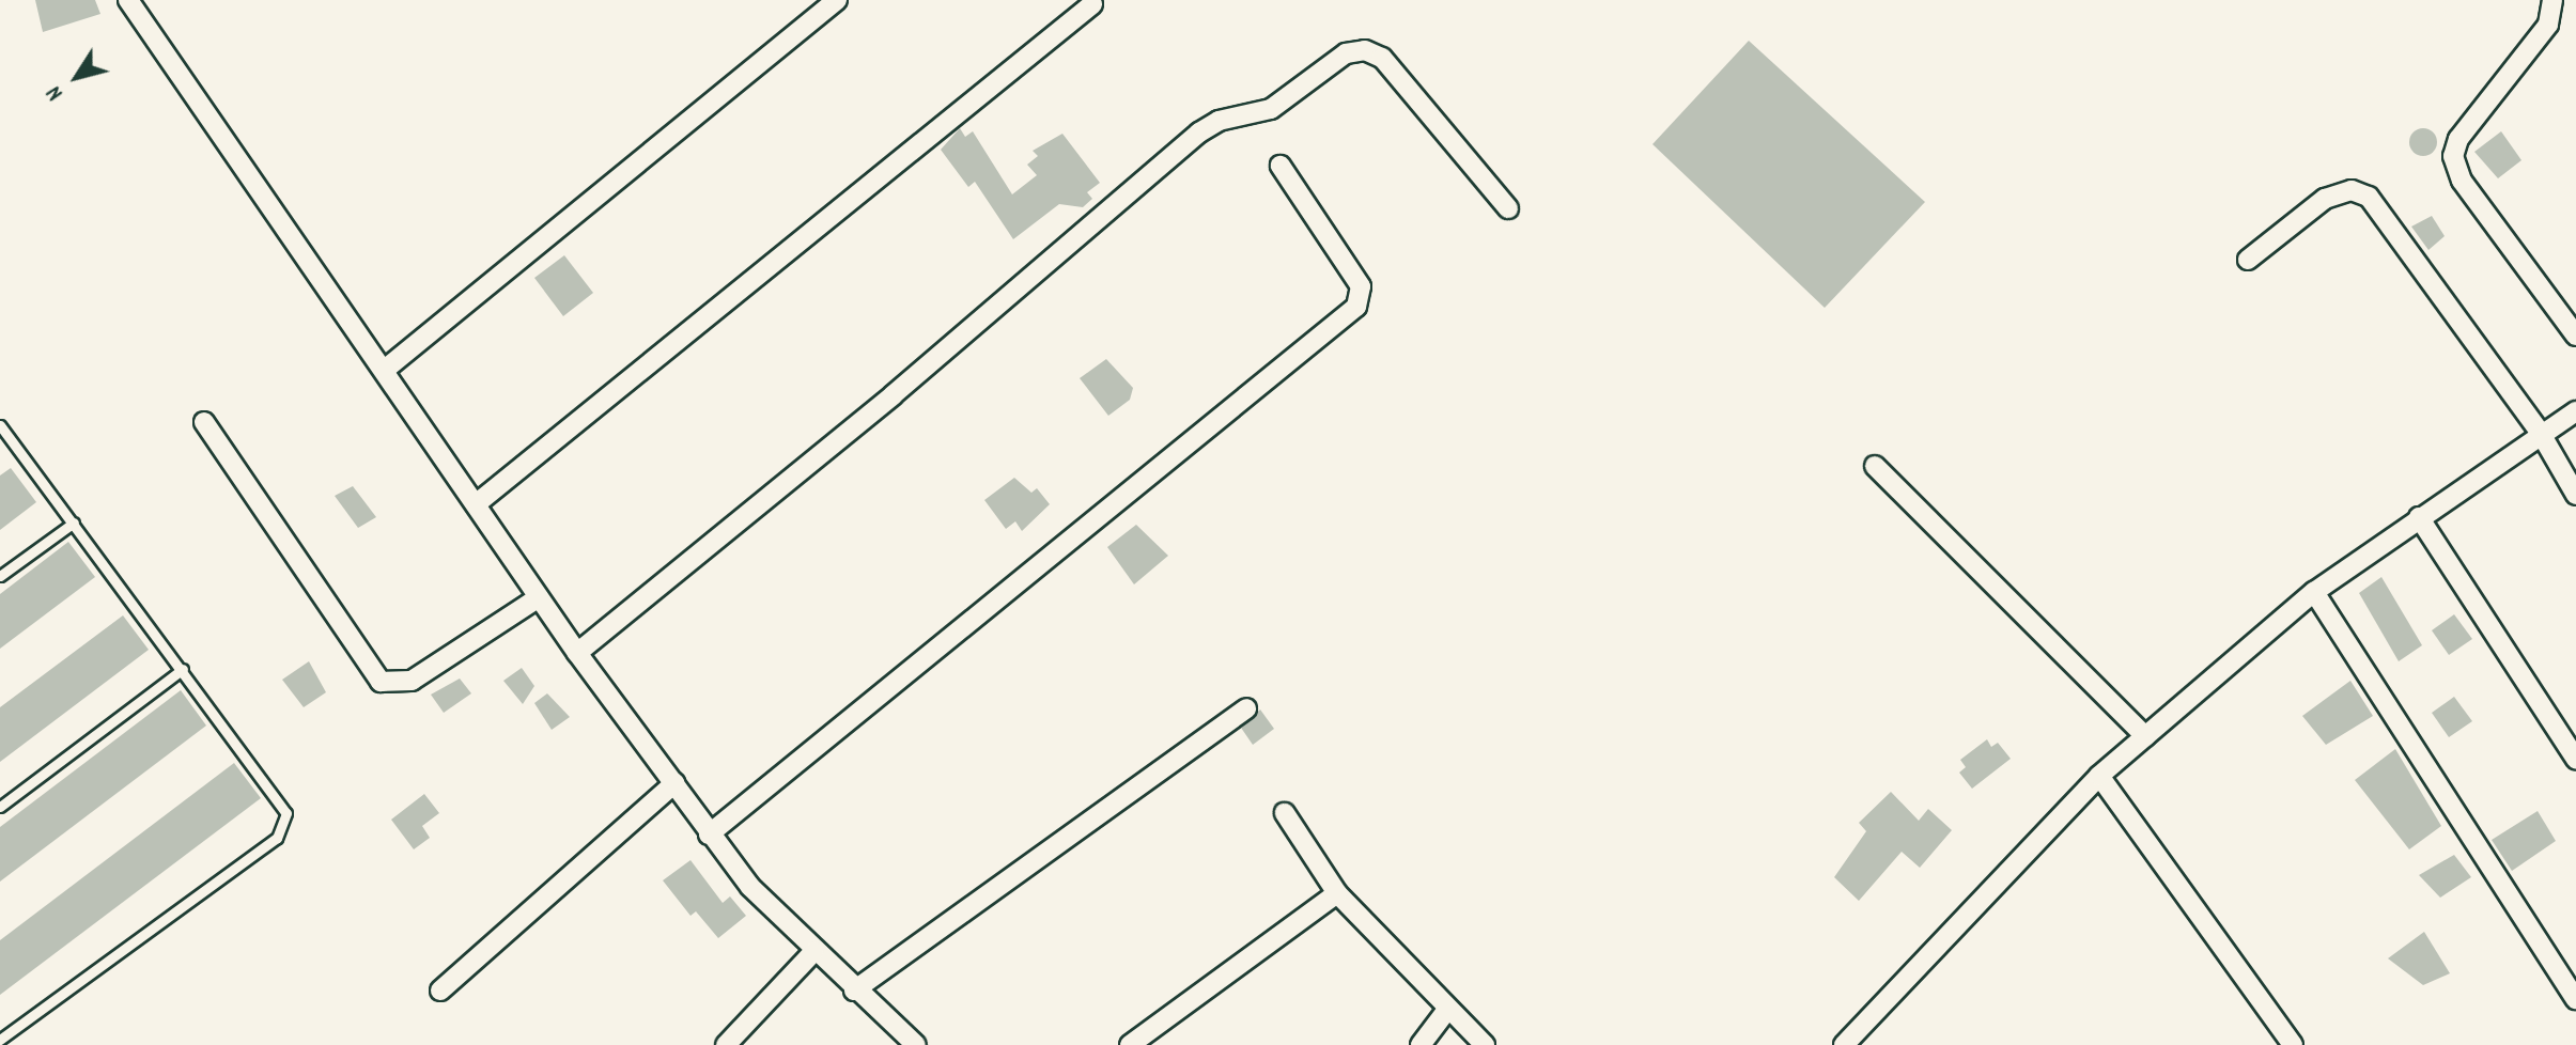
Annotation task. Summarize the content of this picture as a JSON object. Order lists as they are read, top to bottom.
{
  "north": "bottom left"
}
